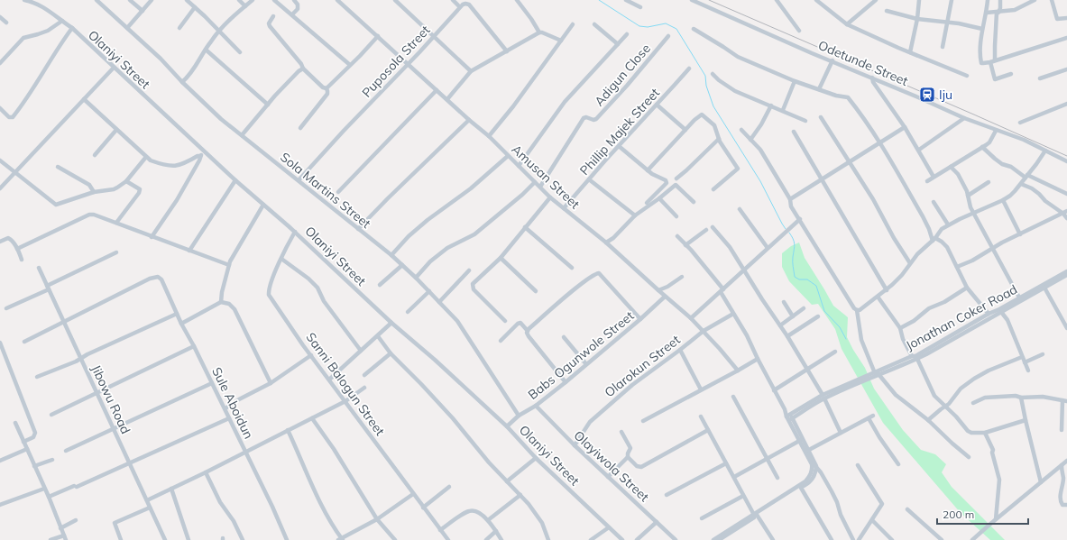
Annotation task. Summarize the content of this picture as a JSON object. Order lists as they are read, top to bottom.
{
  "streets": {
    "street": [
      "Olaniyi Street",
      "Puposola Street",
      "Odetunde Street",
      "Adigun Close",
      "Phillip Majek Street",
      "Amusan Street",
      "Sola Martins Street",
      "Jonathan Coker Road",
      "Babs Ogunwole Street",
      "Olarokun Street",
      "Sanni Balogun Street",
      "Jibowu Road",
      "Sule Aboidun",
      "Olayiwola Street"
    ]
  },
  "crossings": [
    ["Olaniyi Street", "Babs Ogunwole Street"],
    ["Olaniyi Street", "Sanni Balogun Street"],
    ["Puposola Street", "Amusan Street"],
    ["Puposola Street", "Sola Martins Street"],
    ["Adigun Close", "Amusan Street"],
    ["Phillip Majek Street", "Amusan Street"],
    ["Amusan Street", "Babs Ogunwole Street"],
    ["Amusan Street", "Olarokun Street"],
    ["Sola Martins Street", "Babs Ogunwole Street"],
    ["Babs Ogunwole Street", "Olayiwola Street"],
    ["Olarokun Street", "Olayiwola Street"],
    ["Jibowu Road", "Sule Aboidun"]
  ],
  "places": {
    "station": ["Iju"]
  },
  "scale_bar": "200 m"
}
